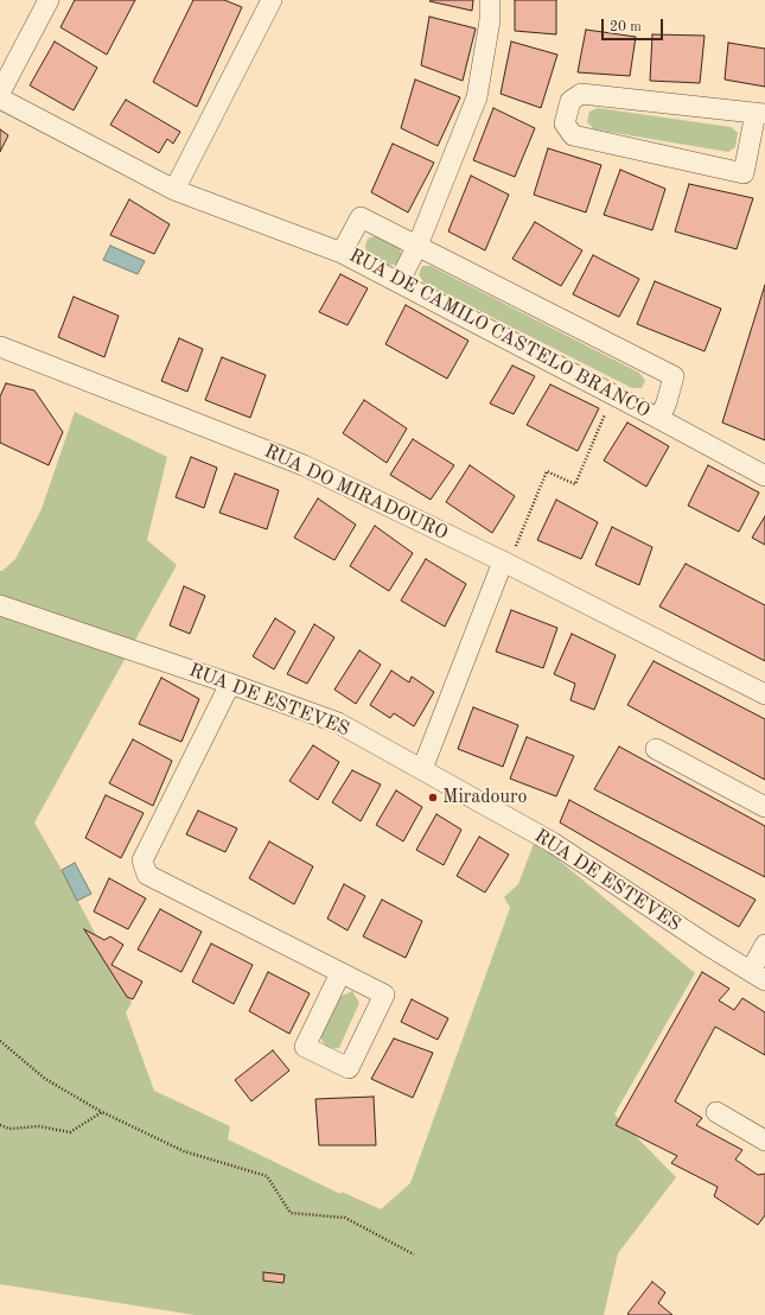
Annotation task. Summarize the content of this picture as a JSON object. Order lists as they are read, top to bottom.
{
  "streets": {
    "street": ["RUA DE CAMILO CASTELO BRANCO", "RUA DO MIRADOURO", "RUA DE ESTEVES"]
  },
  "places": ["Miradouro"],
  "scale_bar": "20 m"
}
